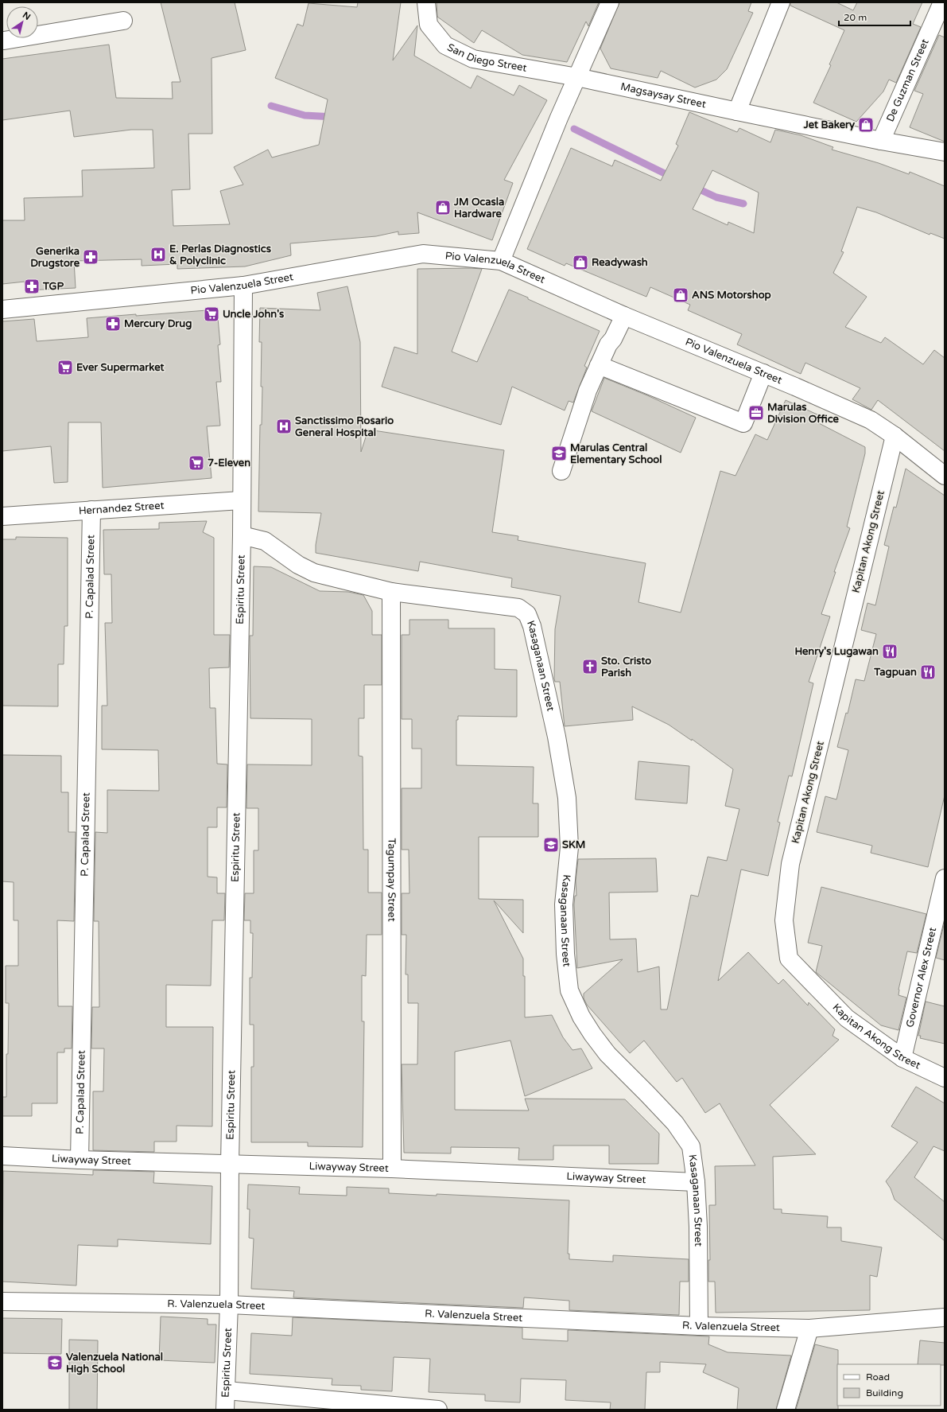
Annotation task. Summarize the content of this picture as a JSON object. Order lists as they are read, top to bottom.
{
  "streets": {
    "street": [
      "San Diego Street",
      "De Guzman Street",
      "Magsaysay Street",
      "Pio Valenzuela Street",
      "Hernandez Street",
      "Kapitan Akong Street",
      "P. Capalad Street",
      "Espiritu Street",
      "Kasaganaan Street",
      "Tagumpay Street",
      "Governor Alex Street",
      "Liwayway Street",
      "R. Valenzuela Street"
    ]
  },
  "crossings": [
    ["San Diego Street", "Magsaysay Street"],
    ["De Guzman Street", "Magsaysay Street"],
    ["Pio Valenzuela Street", "Kapitan Akong Street"],
    ["Pio Valenzuela Street", "Espiritu Street"],
    ["Hernandez Street", "P. Capalad Street"],
    ["Hernandez Street", "Espiritu Street"],
    ["Kapitan Akong Street", "Governor Alex Street"],
    ["P. Capalad Street", "Liwayway Street"],
    ["Espiritu Street", "Liwayway Street"],
    ["Espiritu Street", "R. Valenzuela Street"],
    ["Kasaganaan Street", "Tagumpay Street"],
    ["Kasaganaan Street", "Liwayway Street"],
    ["Kasaganaan Street", "R. Valenzuela Street"],
    ["Tagumpay Street", "Liwayway Street"]
  ],
  "places": {
    "shop": [
      "Jet Bakery",
      "JM Ocasla Hardware",
      "Readywash",
      "ANS Motorshop"
    ],
    "hospital": ["E. Perlas Diagnostics & Polyclinic", "Sanctissimo Rosario General Hospital"],
    "pharmacy": ["Generika Drugstore", "TGP", "Mercury Drug"],
    "supermarket": ["Uncle John's", "Ever Supermarket", "7-Eleven"],
    "office": ["Marulas Division Office"],
    "school or university": ["Marulas Central Elementary School", "SKM", "Valenzuela National High School"],
    "restaurant": ["Henry's Lugawan", "Tagpuan"],
    "church": ["Sto. Cristo Parish"]
  },
  "legend": ["Road", "Building"],
  "scale_bar": "20 m",
  "north": "top right"
}
